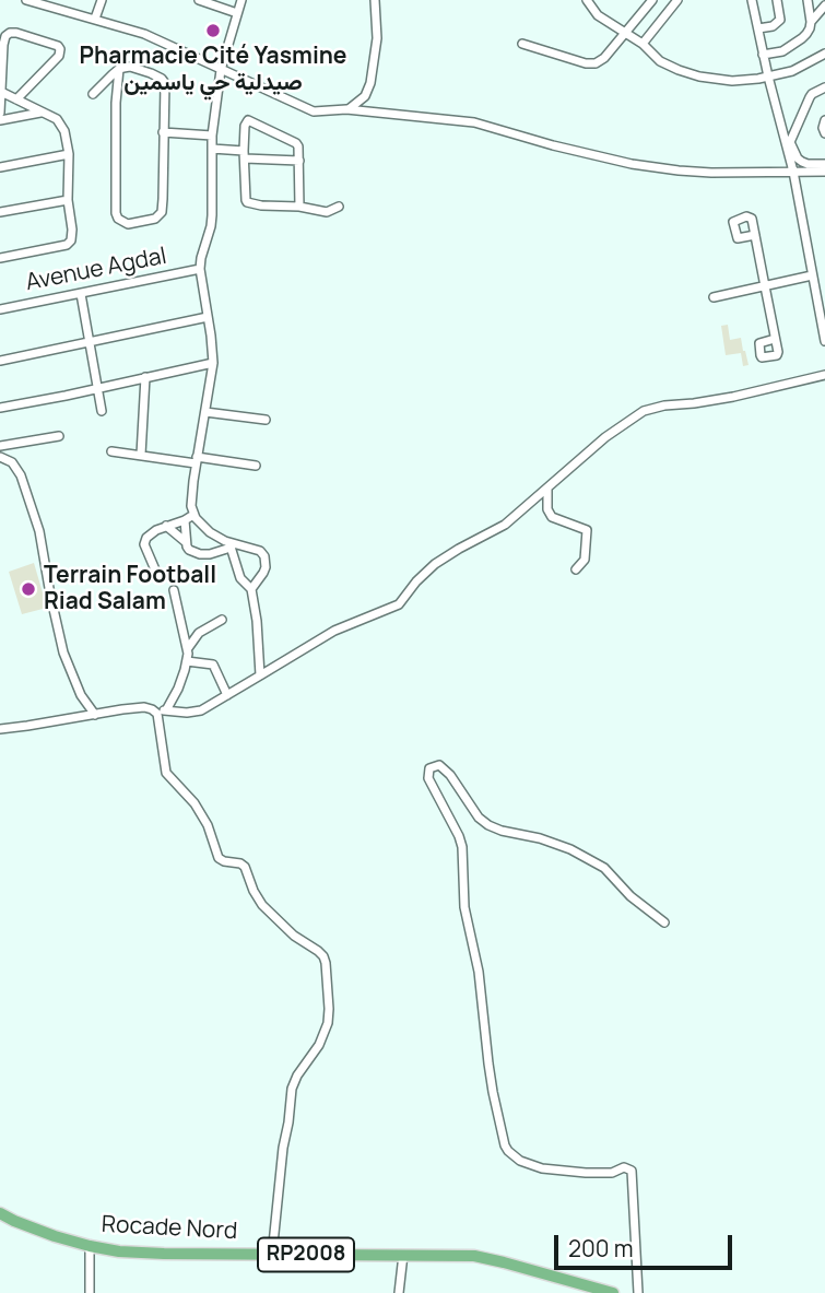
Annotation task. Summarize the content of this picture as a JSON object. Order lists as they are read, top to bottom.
{
  "streets": {
    "highway": ["Rocade Nord", "RP2008"],
    "street": ["Avenue Agdal"]
  },
  "places": ["Pharmacie Cité Yasmine صيدلية حي ياسمين", "Terrain Football Riad Salam"],
  "scale_bar": "200 m"
}
